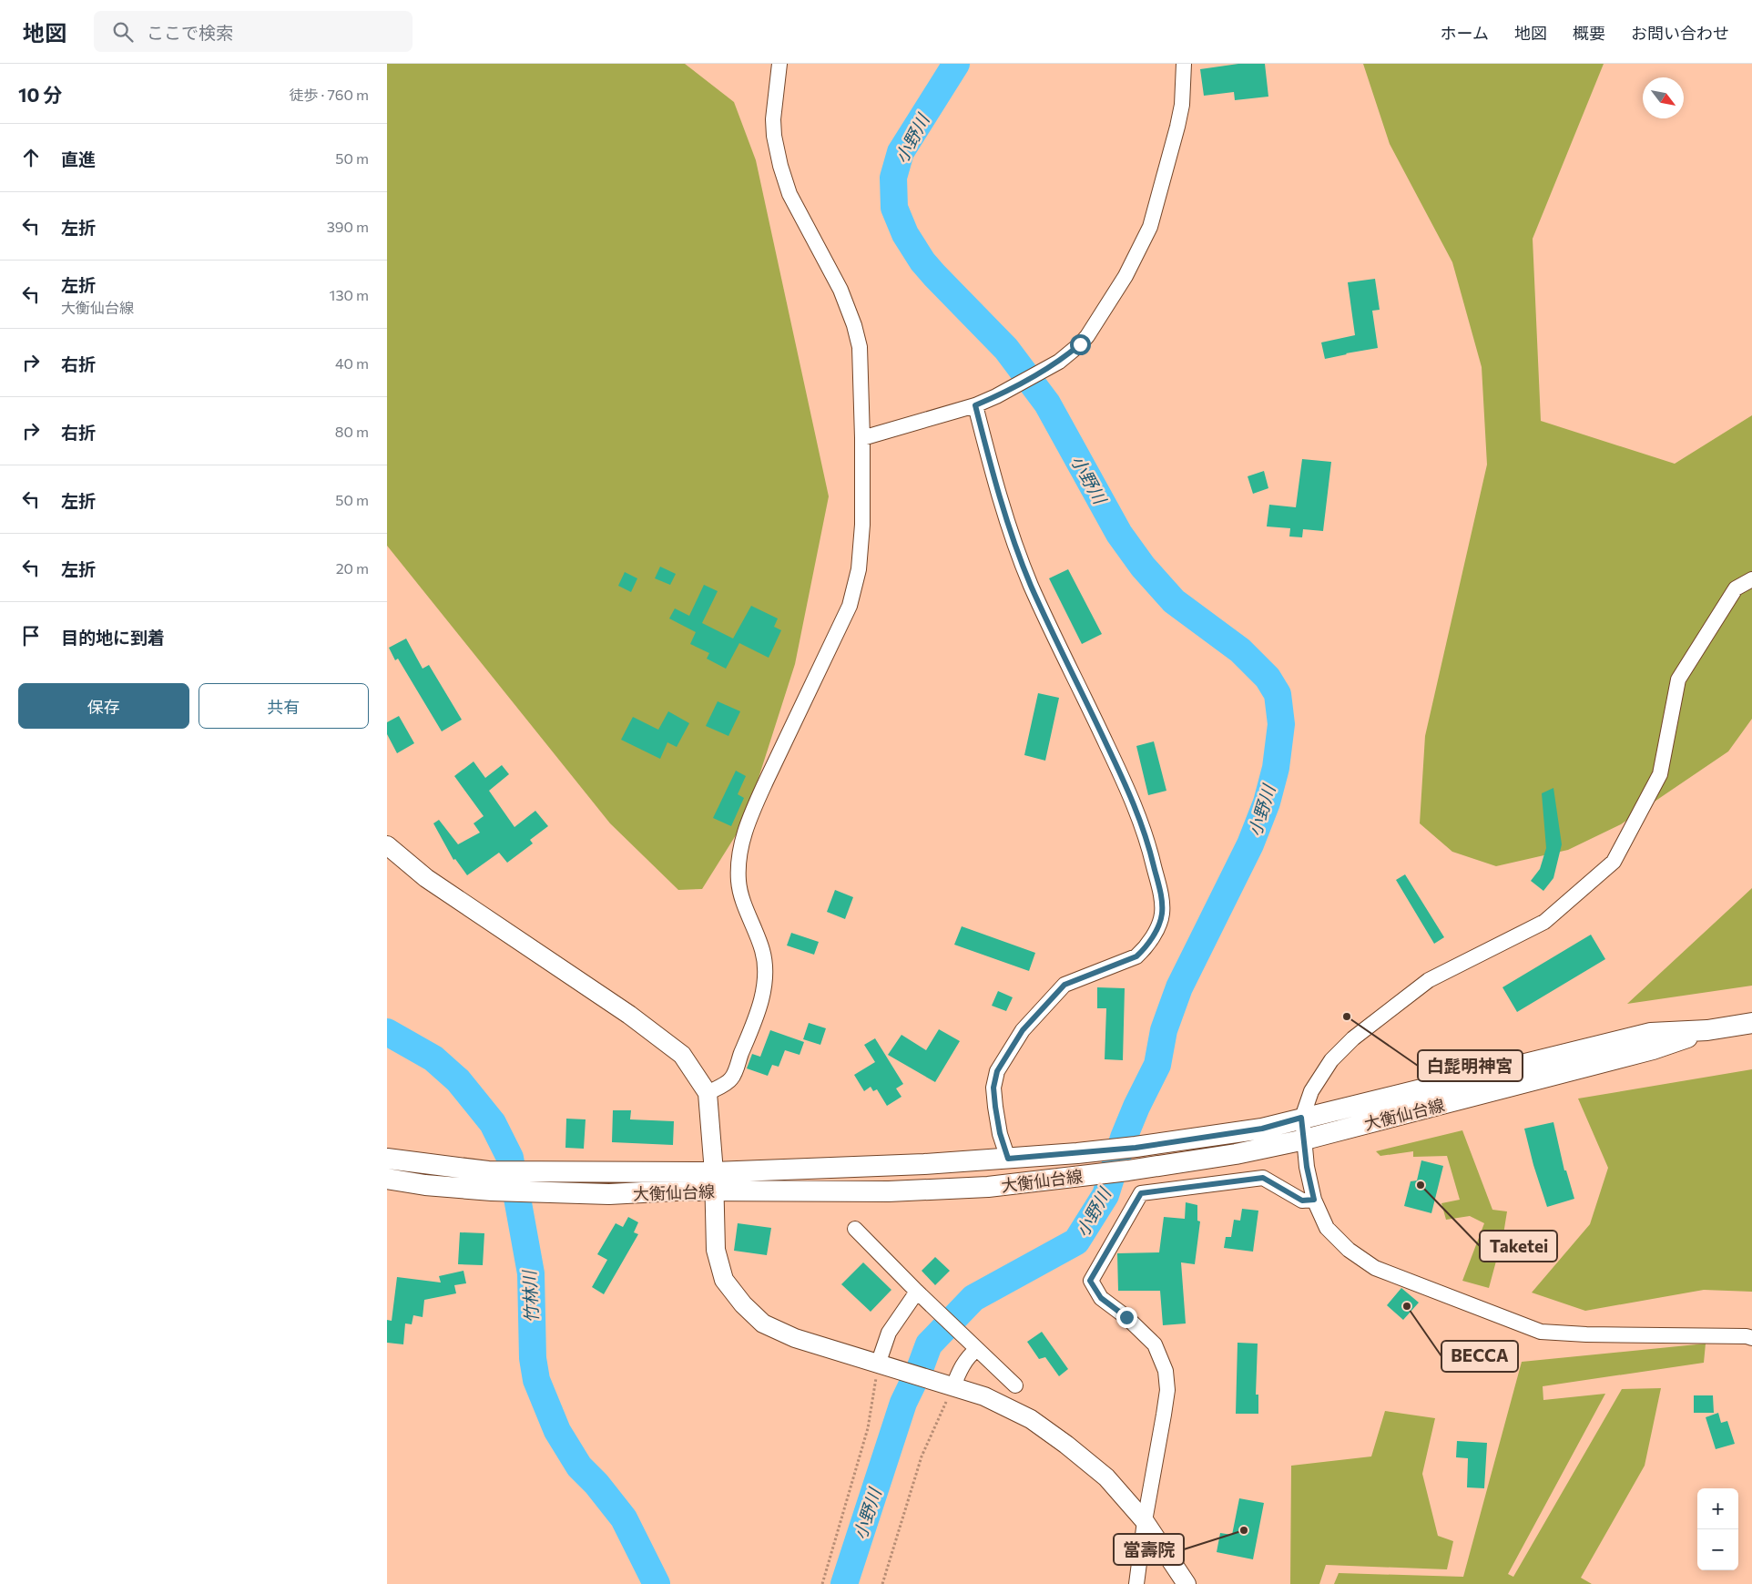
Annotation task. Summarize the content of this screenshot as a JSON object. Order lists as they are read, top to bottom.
{
  "streets": {
    "main road": ["大衡仙台線"]
  },
  "water": ["小野川", "竹林川"],
  "places": [
    "白髭明神宮",
    "Taketei",
    "BECCA",
    "當壽院"
  ],
  "north": "bottom right",
  "page": {
    "header": "地図",
    "search": "ここで検索",
    "nav": [
      "ホーム",
      "地図",
      "概要",
      "お問い合わせ"
    ],
    "heading": ["10 分", "徒歩 · 760 m"],
    "list": [
      ["直進", "50 m"],
      ["左折", "390 m"],
      ["左折", "大衡仙台線", "130 m"],
      ["右折", "40 m"],
      ["右折", "80 m"],
      ["左折", "50 m"],
      ["左折", "20 m"],
      "目的地に到着"
    ],
    "buttons": ["保存", "共有"],
    "map_buttons": ["+", "−"]
  }
}
